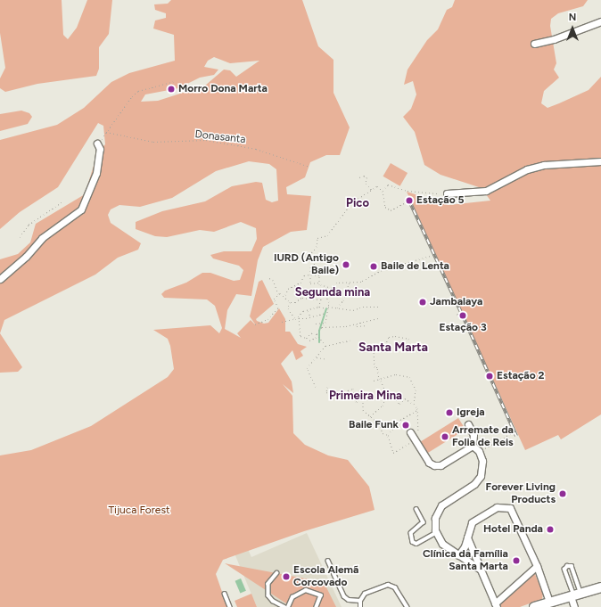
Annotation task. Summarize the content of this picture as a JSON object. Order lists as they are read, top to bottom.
{
  "streets": {
    "path": ["Donasanta"]
  },
  "districts": [
    "Pico",
    "Segunda mina",
    "Santa Marta",
    "Primeira Mina"
  ],
  "parks": ["Tijuca Forest"],
  "places": [
    "Morro Dona Marta",
    "Estação 5",
    "IURD (Antigo Baile)",
    "Baile de Lenta",
    "Jambalaya",
    "Estação 3",
    "Estação 2",
    "Igreja",
    "Baile Funk",
    "Arremate da Folia de Reis",
    "Forever Living Products",
    "Hotel Panda",
    "Clínica da Família Santa Marta",
    "Escola Alemã Corcovado"
  ],
  "north": "top"
}
